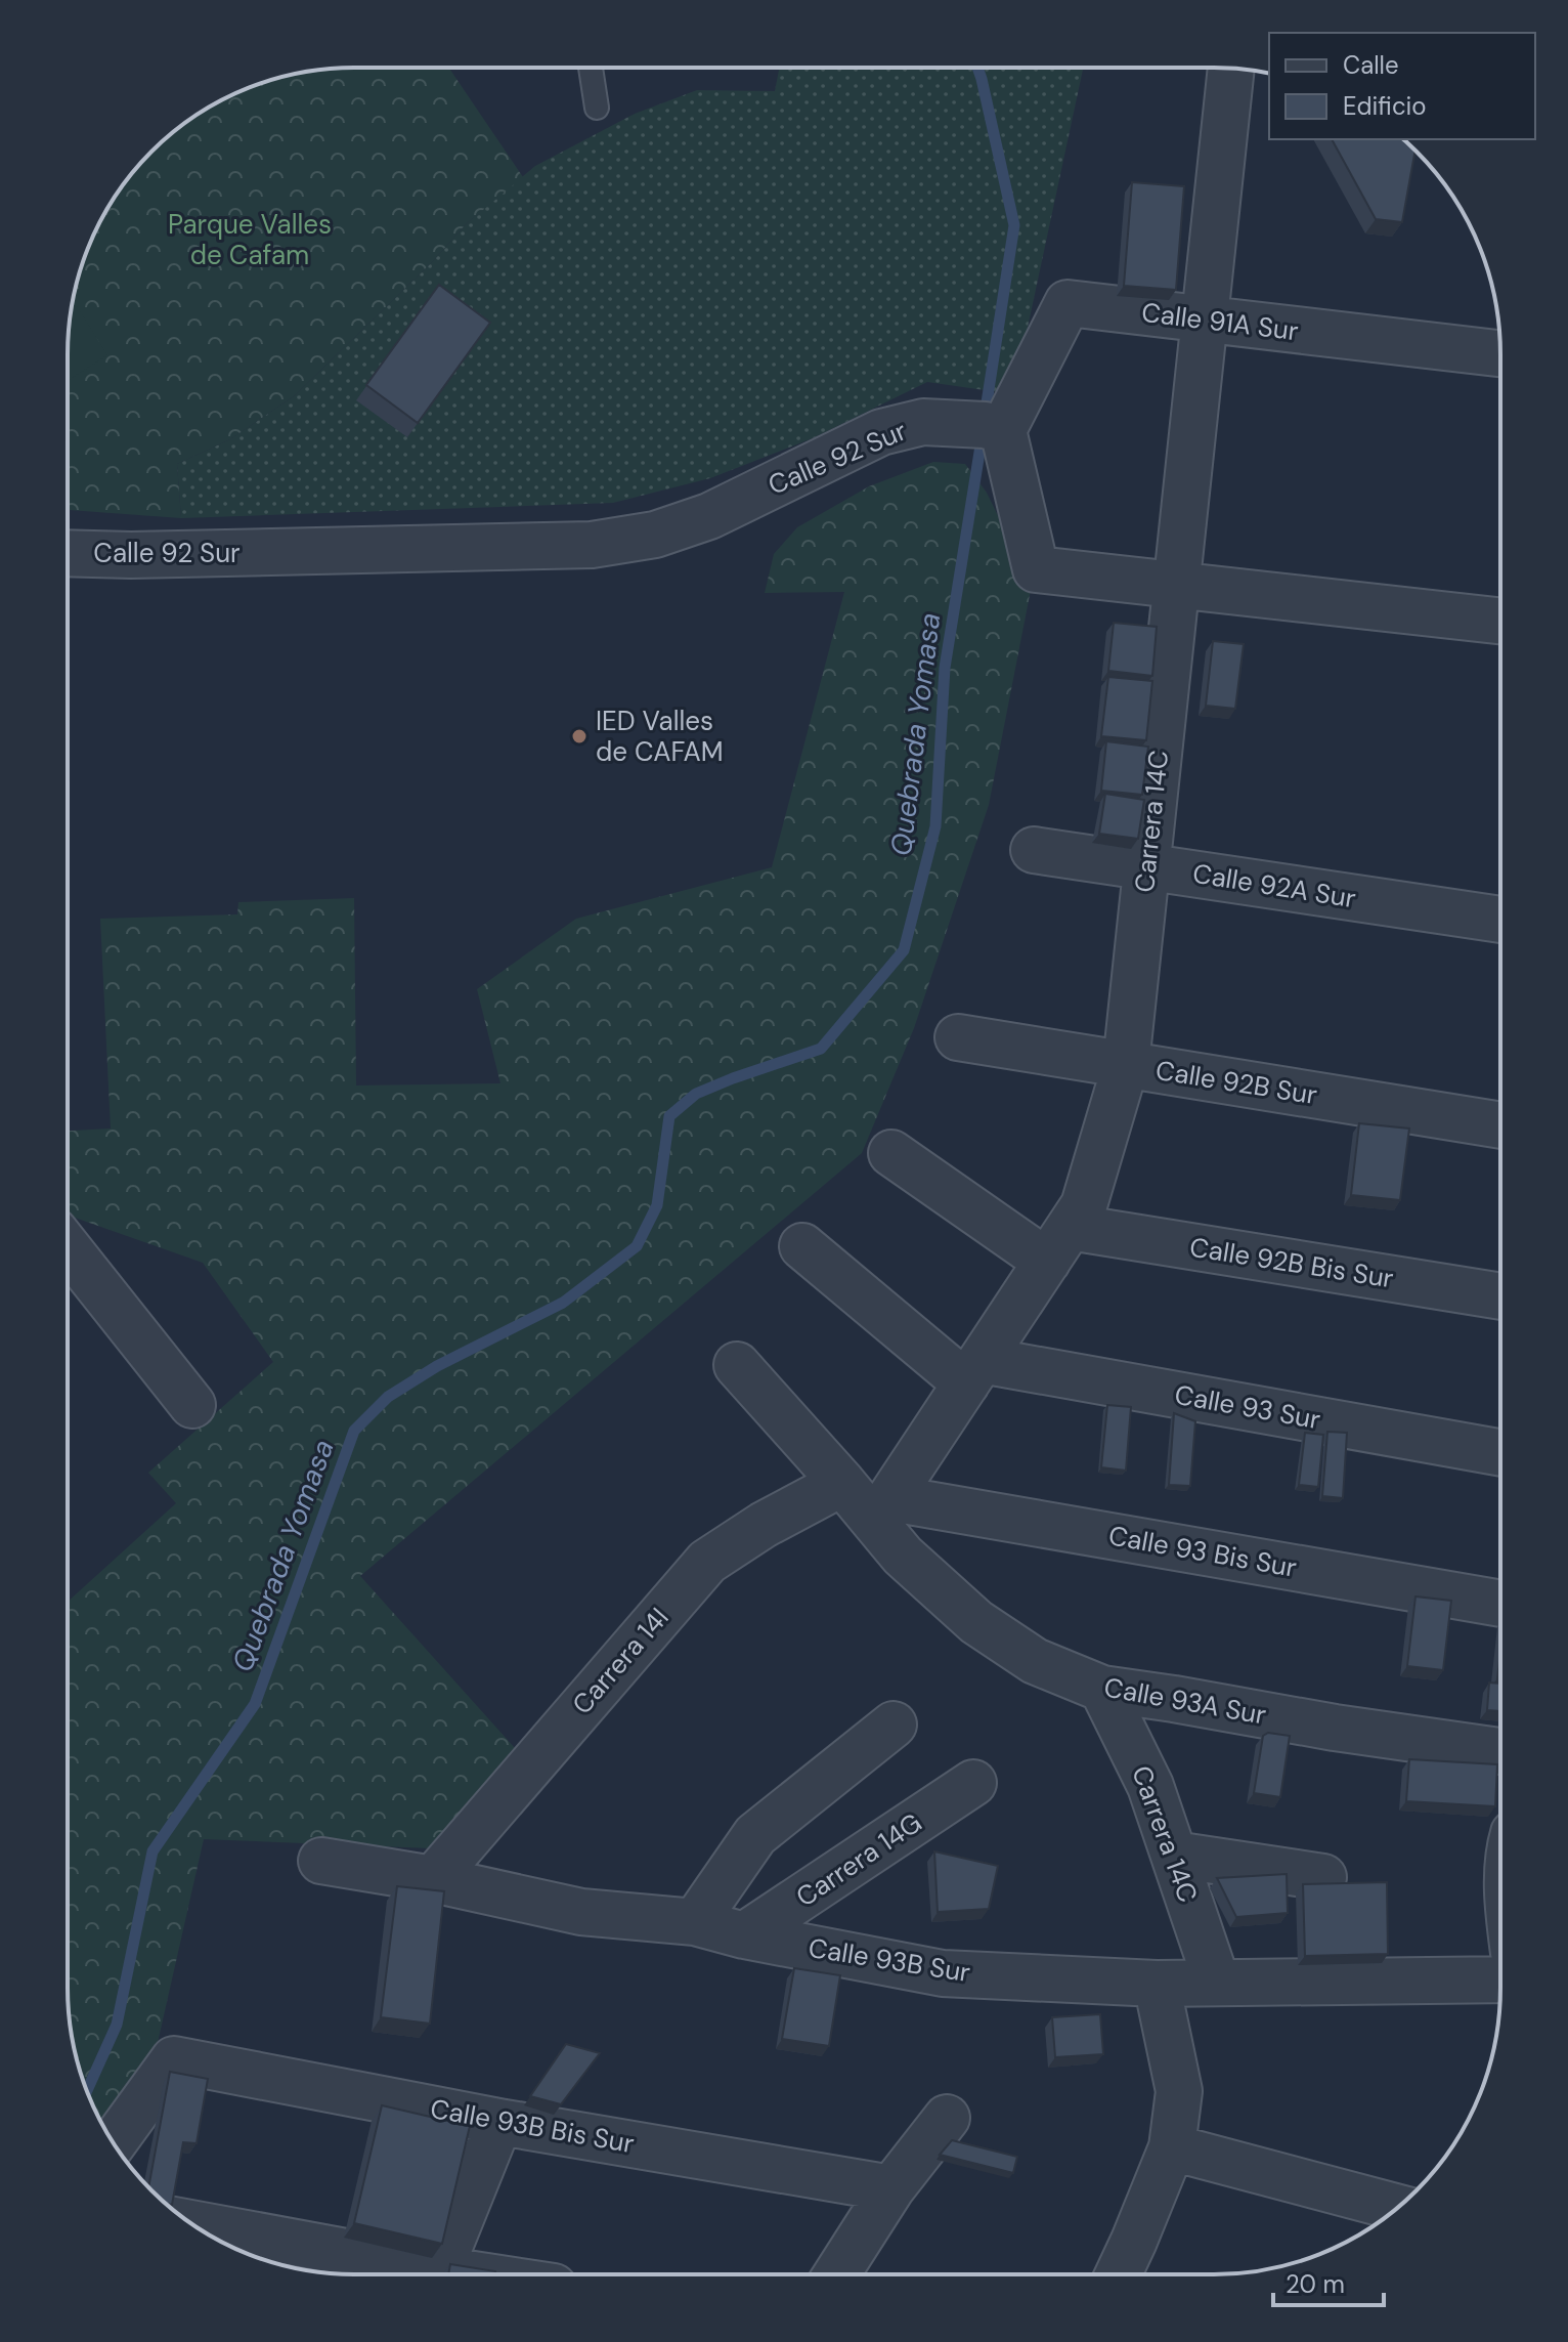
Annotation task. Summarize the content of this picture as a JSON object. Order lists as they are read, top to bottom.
{
  "streets": {
    "street": [
      "Calle 91A Sur",
      "Calle 92 Sur",
      "Carrera 14C",
      "Calle 92A Sur",
      "Calle 92B Sur",
      "Calle 92B Bis Sur",
      "Calle 93 Sur",
      "Calle 93 Bis Sur",
      "Carrera 14I",
      "Calle 93A Sur",
      "Carrera 14G",
      "Calle 93B Sur",
      "Calle 93B Bis Sur"
    ]
  },
  "crossings": [
    ["Calle 91A Sur", "Calle 92 Sur"],
    ["Calle 91A Sur", "Carrera 14C"],
    ["Carrera 14C", "Calle 92A Sur"],
    ["Carrera 14C", "Calle 92B Sur"],
    ["Carrera 14C", "Calle 92B Bis Sur"],
    ["Carrera 14C", "Calle 93 Sur"],
    ["Carrera 14C", "Calle 93 Bis Sur"],
    ["Carrera 14C", "Calle 93A Sur"],
    ["Carrera 14C", "Calle 93B Sur"],
    ["Calle 93 Bis Sur", "Calle 93A Sur"],
    ["Carrera 14I", "Calle 93A Sur"],
    ["Carrera 14I", "Calle 93B Sur"],
    ["Carrera 14G", "Calle 93B Sur"]
  ],
  "water": ["Quebrada Yomasa"],
  "parks": ["Parque Valles de Cafam"],
  "places": ["IED Valles de CAFAM"],
  "legend": ["Calle", "Edificio"],
  "scale_bar": "20 m"
}
